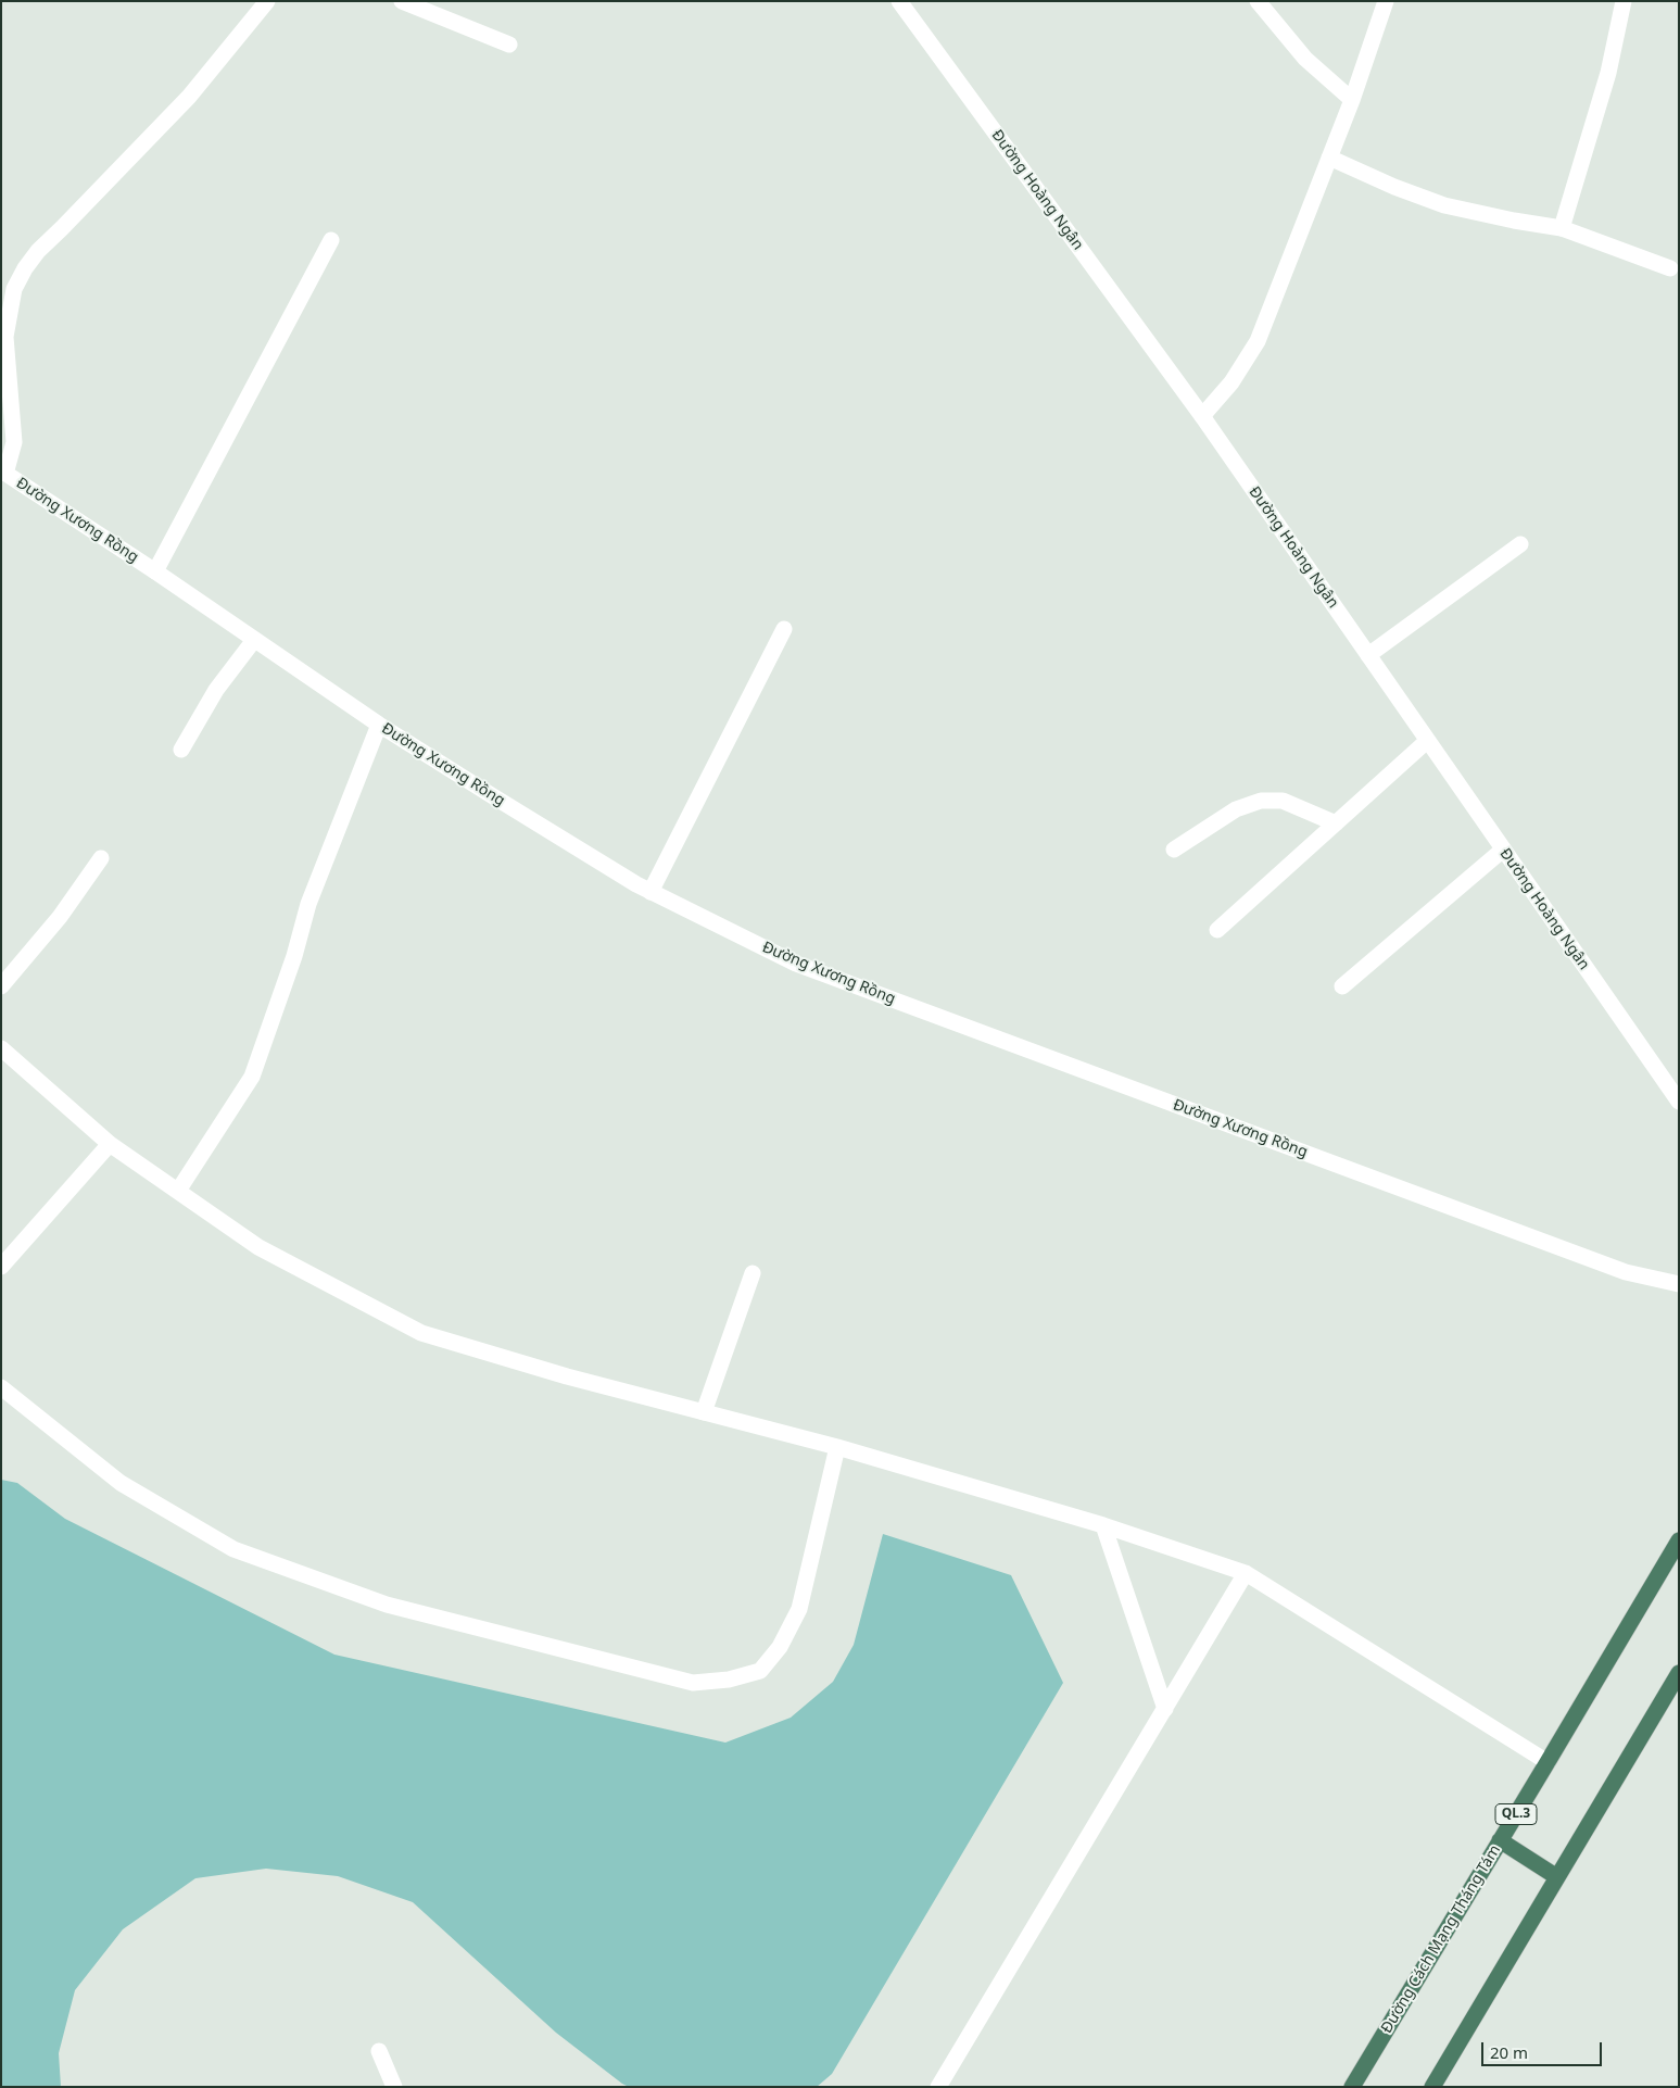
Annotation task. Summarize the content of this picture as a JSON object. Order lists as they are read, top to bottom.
{
  "streets": {
    "highway": ["QL.3", "Đường Cách Mạng Tháng Tám"],
    "street": ["Đường Hoàng Ngân", "Đường Xương Rồng"]
  },
  "scale_bar": "20 m"
}
